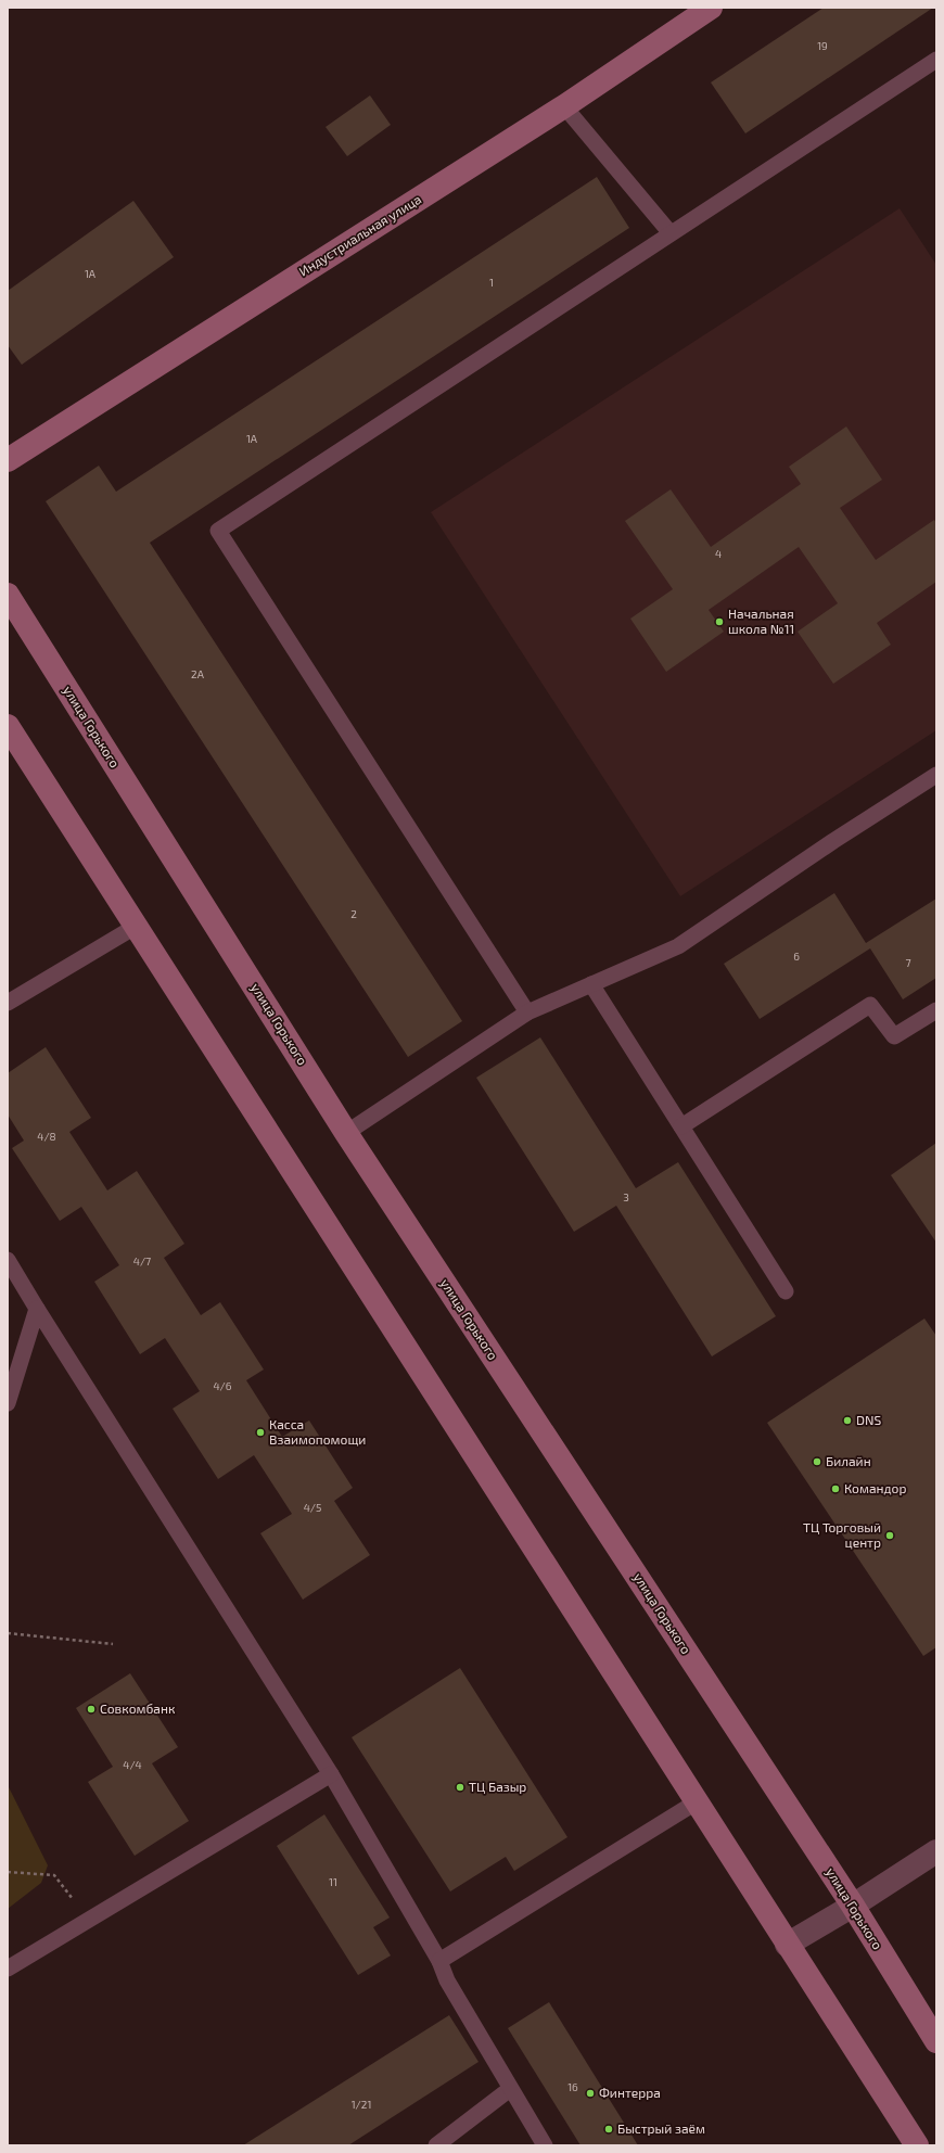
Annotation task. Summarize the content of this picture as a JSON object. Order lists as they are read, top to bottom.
{
  "streets": {
    "main road": ["Индустриальная улица", "улица Горького"]
  },
  "places": [
    "Начальная школа №11",
    "DNS",
    "Касса Взаимопомощи",
    "Билайн",
    "Командор",
    "ТЦ Торговый центр",
    "Совкомбанк",
    "ТЦ Базыр",
    "Финтерра",
    "Быстрый заём"
  ],
  "house_numbers": [
    "19",
    "1А",
    "1",
    "1А",
    "4",
    "2А",
    "2",
    "6",
    "7",
    "4/8",
    "3",
    "4/7",
    "4/6",
    "4/5",
    "4/4",
    "11",
    "16",
    "1/21"
  ]
}
